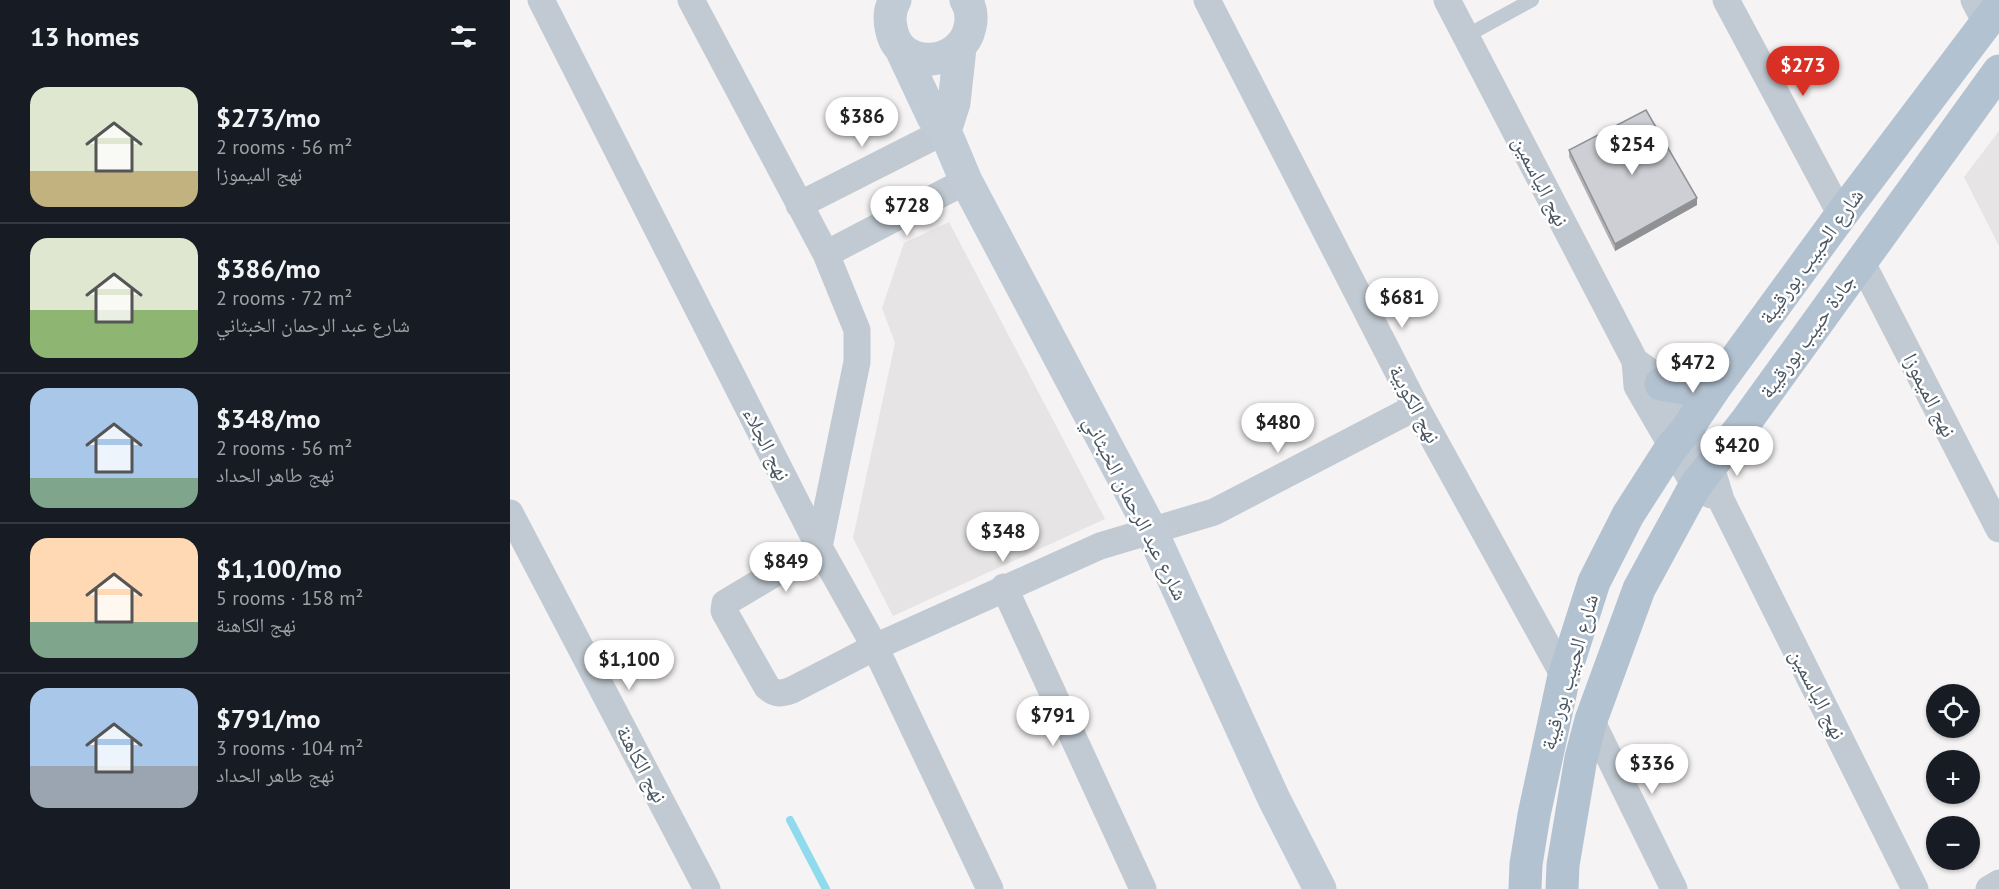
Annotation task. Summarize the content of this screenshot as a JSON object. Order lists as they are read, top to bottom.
{
  "streets": {
    "main road": ["شارع الحبيب بورقيبة", "جادة حبيب بورقيبة", "شارع عبد الرحمان الخبثاني"],
    "street": [
      "نهج الياسمين",
      "نهج الميموزا",
      "نهج الكوبية",
      "نهج الجلاء",
      "نهج الكاهنة"
    ]
  },
  "crossings": [
    ["نهج الياسمين", "شارع الحبيب بورقيبة"],
    ["نهج الياسمين", "جادة حبيب بورقيبة"],
    ["شارع الحبيب بورقيبة", "نهج الكوبية"],
    ["جادة حبيب بورقيبة", "نهج الميموزا"]
  ],
  "page": {
    "heading": "13 homes",
    "price": [
      "$273",
      "$386",
      "$254",
      "$728",
      "$681",
      "$472",
      "$480",
      "$420",
      "$348",
      "$849",
      "$1,100",
      "$791",
      "$336"
    ],
    "list": [
      {
        "name": "$273/mo",
        "note": "2 rooms · 56 m² · نهج الميموزا"
      },
      {
        "name": "$386/mo",
        "note": "2 rooms · 72 m² · شارع عبد الرحمان الخبثاني"
      },
      {
        "name": "$348/mo",
        "note": "2 rooms · 56 m² · نهج طاهر الحداد"
      },
      {
        "name": "$1,100/mo",
        "note": "5 rooms · 158 m² · نهج الكاهنة"
      },
      {
        "name": "$791/mo",
        "note": "3 rooms · 104 m² · نهج طاهر الحداد"
      }
    ],
    "map_buttons": ["+", "−"]
  }
}
